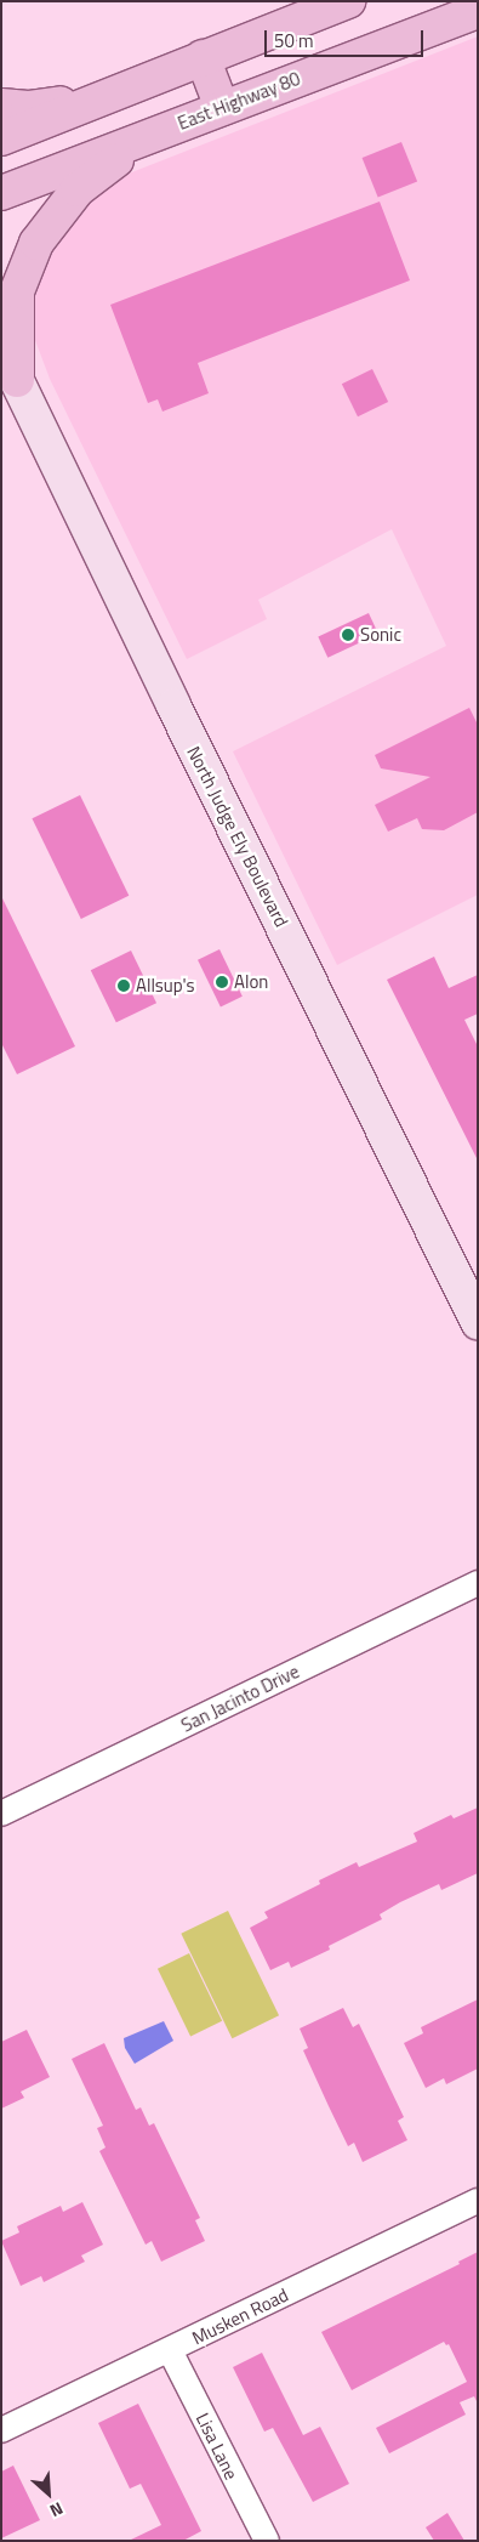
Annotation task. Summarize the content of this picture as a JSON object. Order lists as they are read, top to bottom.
{
  "streets": {
    "main road": ["East Highway 80", "North Judge Ely Boulevard"],
    "street": ["San Jacinto Drive", "Musken Road", "Lisa Lane"]
  },
  "crossings": [
    ["Musken Road", "Lisa Lane"]
  ],
  "places": ["Sonic", "Alon", "Allsup's"],
  "scale_bar": "50 m",
  "north": "bottom right"
}
